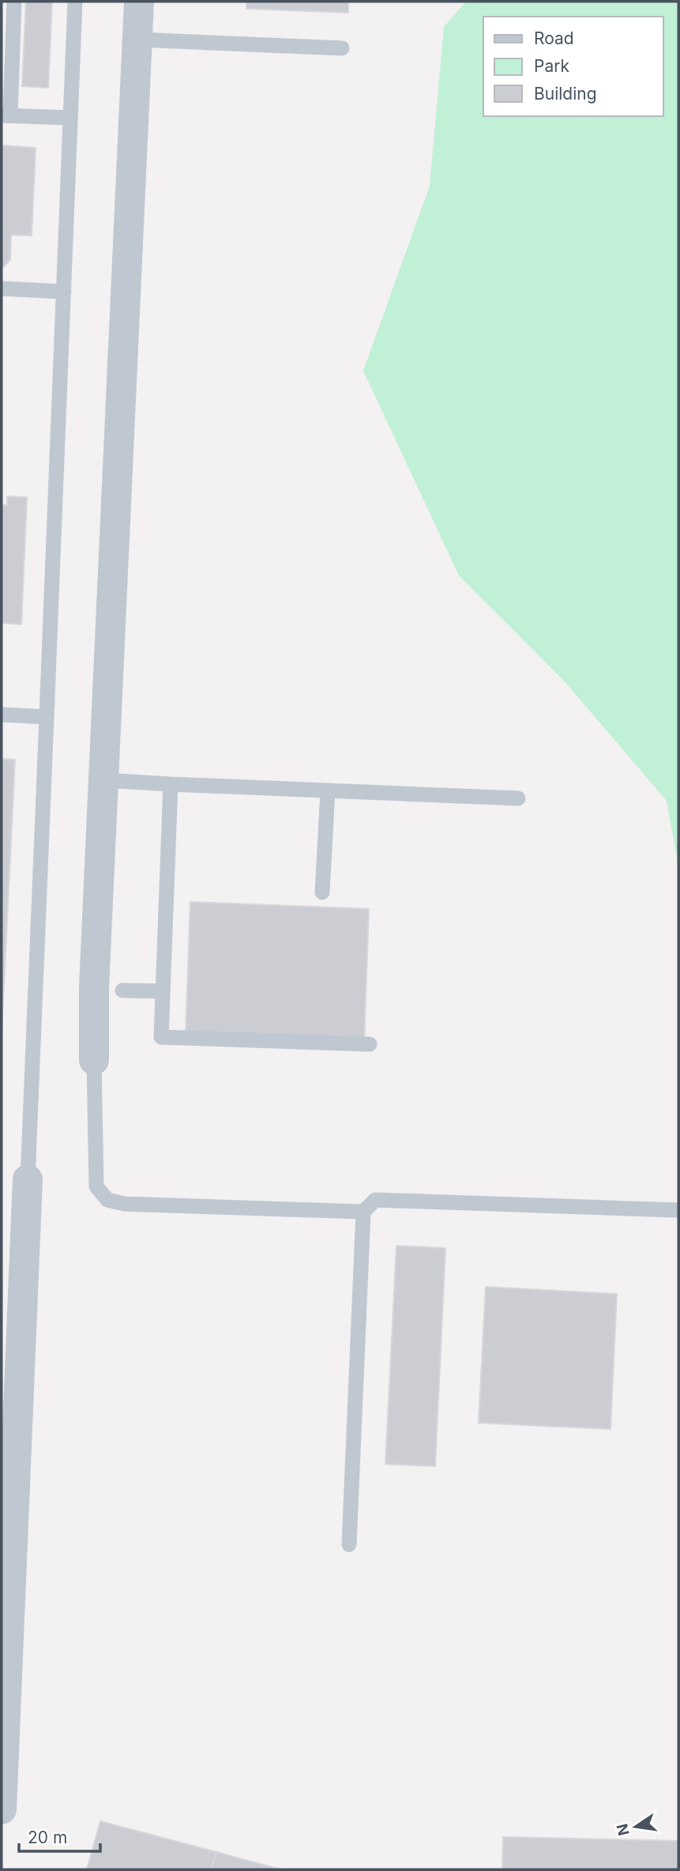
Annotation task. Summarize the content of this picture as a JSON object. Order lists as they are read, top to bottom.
{
  "legend": ["Road", "Park", "Building"],
  "scale_bar": "20 m",
  "north": "left"
}
